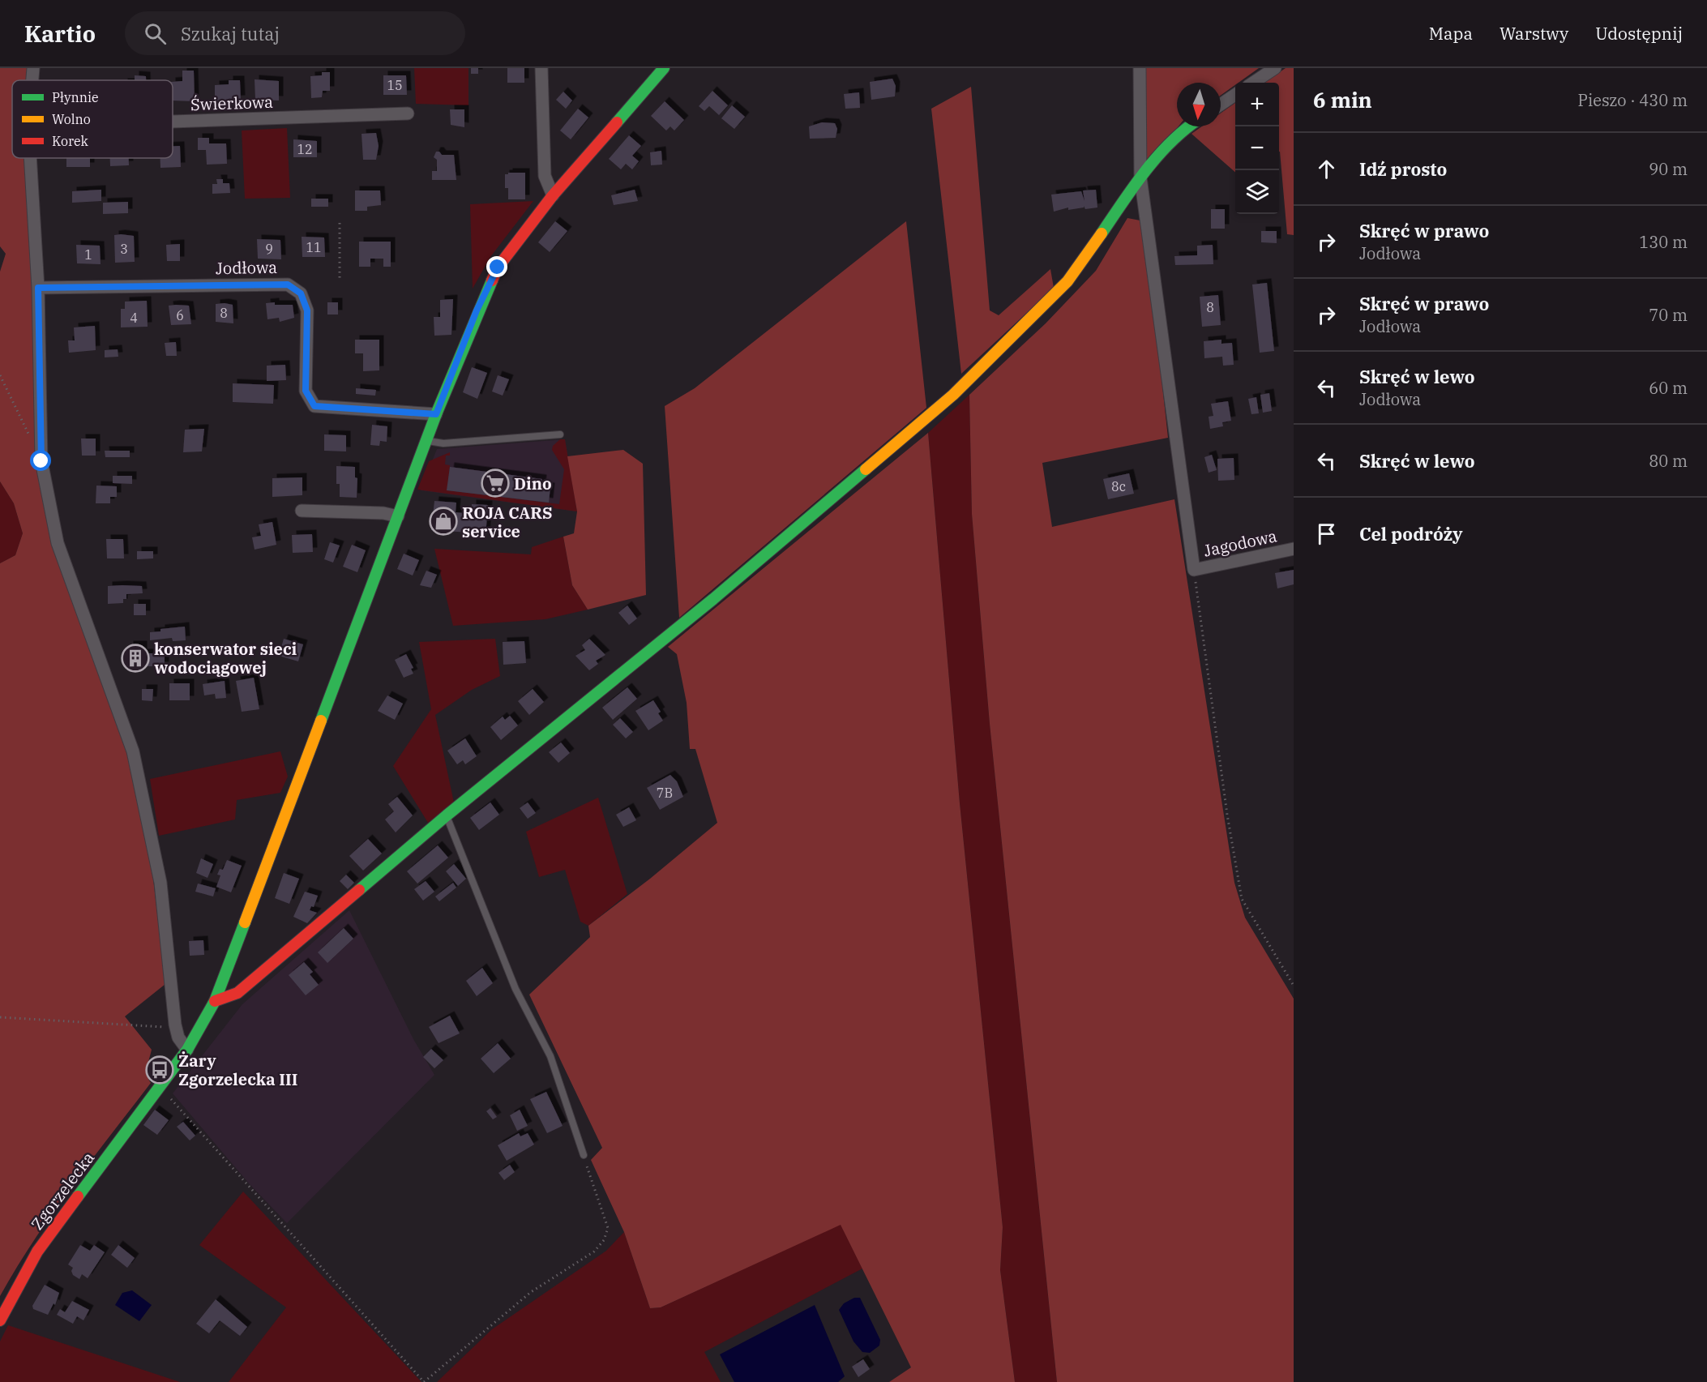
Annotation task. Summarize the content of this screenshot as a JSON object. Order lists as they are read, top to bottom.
{
  "streets": {
    "main road": ["Zgorzelecka"],
    "street": ["Świerkowa", "Jodłowa", "Jagodowa"]
  },
  "crossings": [
    ["Jodłowa", "Zgorzelecka"]
  ],
  "places": {
    "supermarket": ["Dino"],
    "shop": ["ROJA CARS service"],
    "building": ["konserwator sieci wodociągowej"],
    "bus stop": ["Żary Zgorzelecka III"]
  },
  "house_numbers": [
    "15",
    "12",
    "11",
    "3",
    "9",
    "1",
    "8",
    "8",
    "6",
    "4",
    "8c",
    "7B"
  ],
  "legend": ["Płynnie", "Wolno", "Korek"],
  "north": "bottom",
  "page": {
    "header": "Kartio",
    "search": "Szukaj tutaj",
    "nav": ["Mapa", "Warstwy", "Udostępnij"],
    "heading": ["6 min", "Pieszo · 430 m"],
    "map_buttons": ["+", "−"],
    "list": [
      ["Idź prosto", "90 m"],
      ["Skręć w prawo", "Jodłowa", "130 m"],
      ["Skręć w prawo", "Jodłowa", "70 m"],
      ["Skręć w lewo", "Jodłowa", "60 m"],
      ["Skręć w lewo", "80 m"],
      "Cel podróży"
    ]
  }
}
